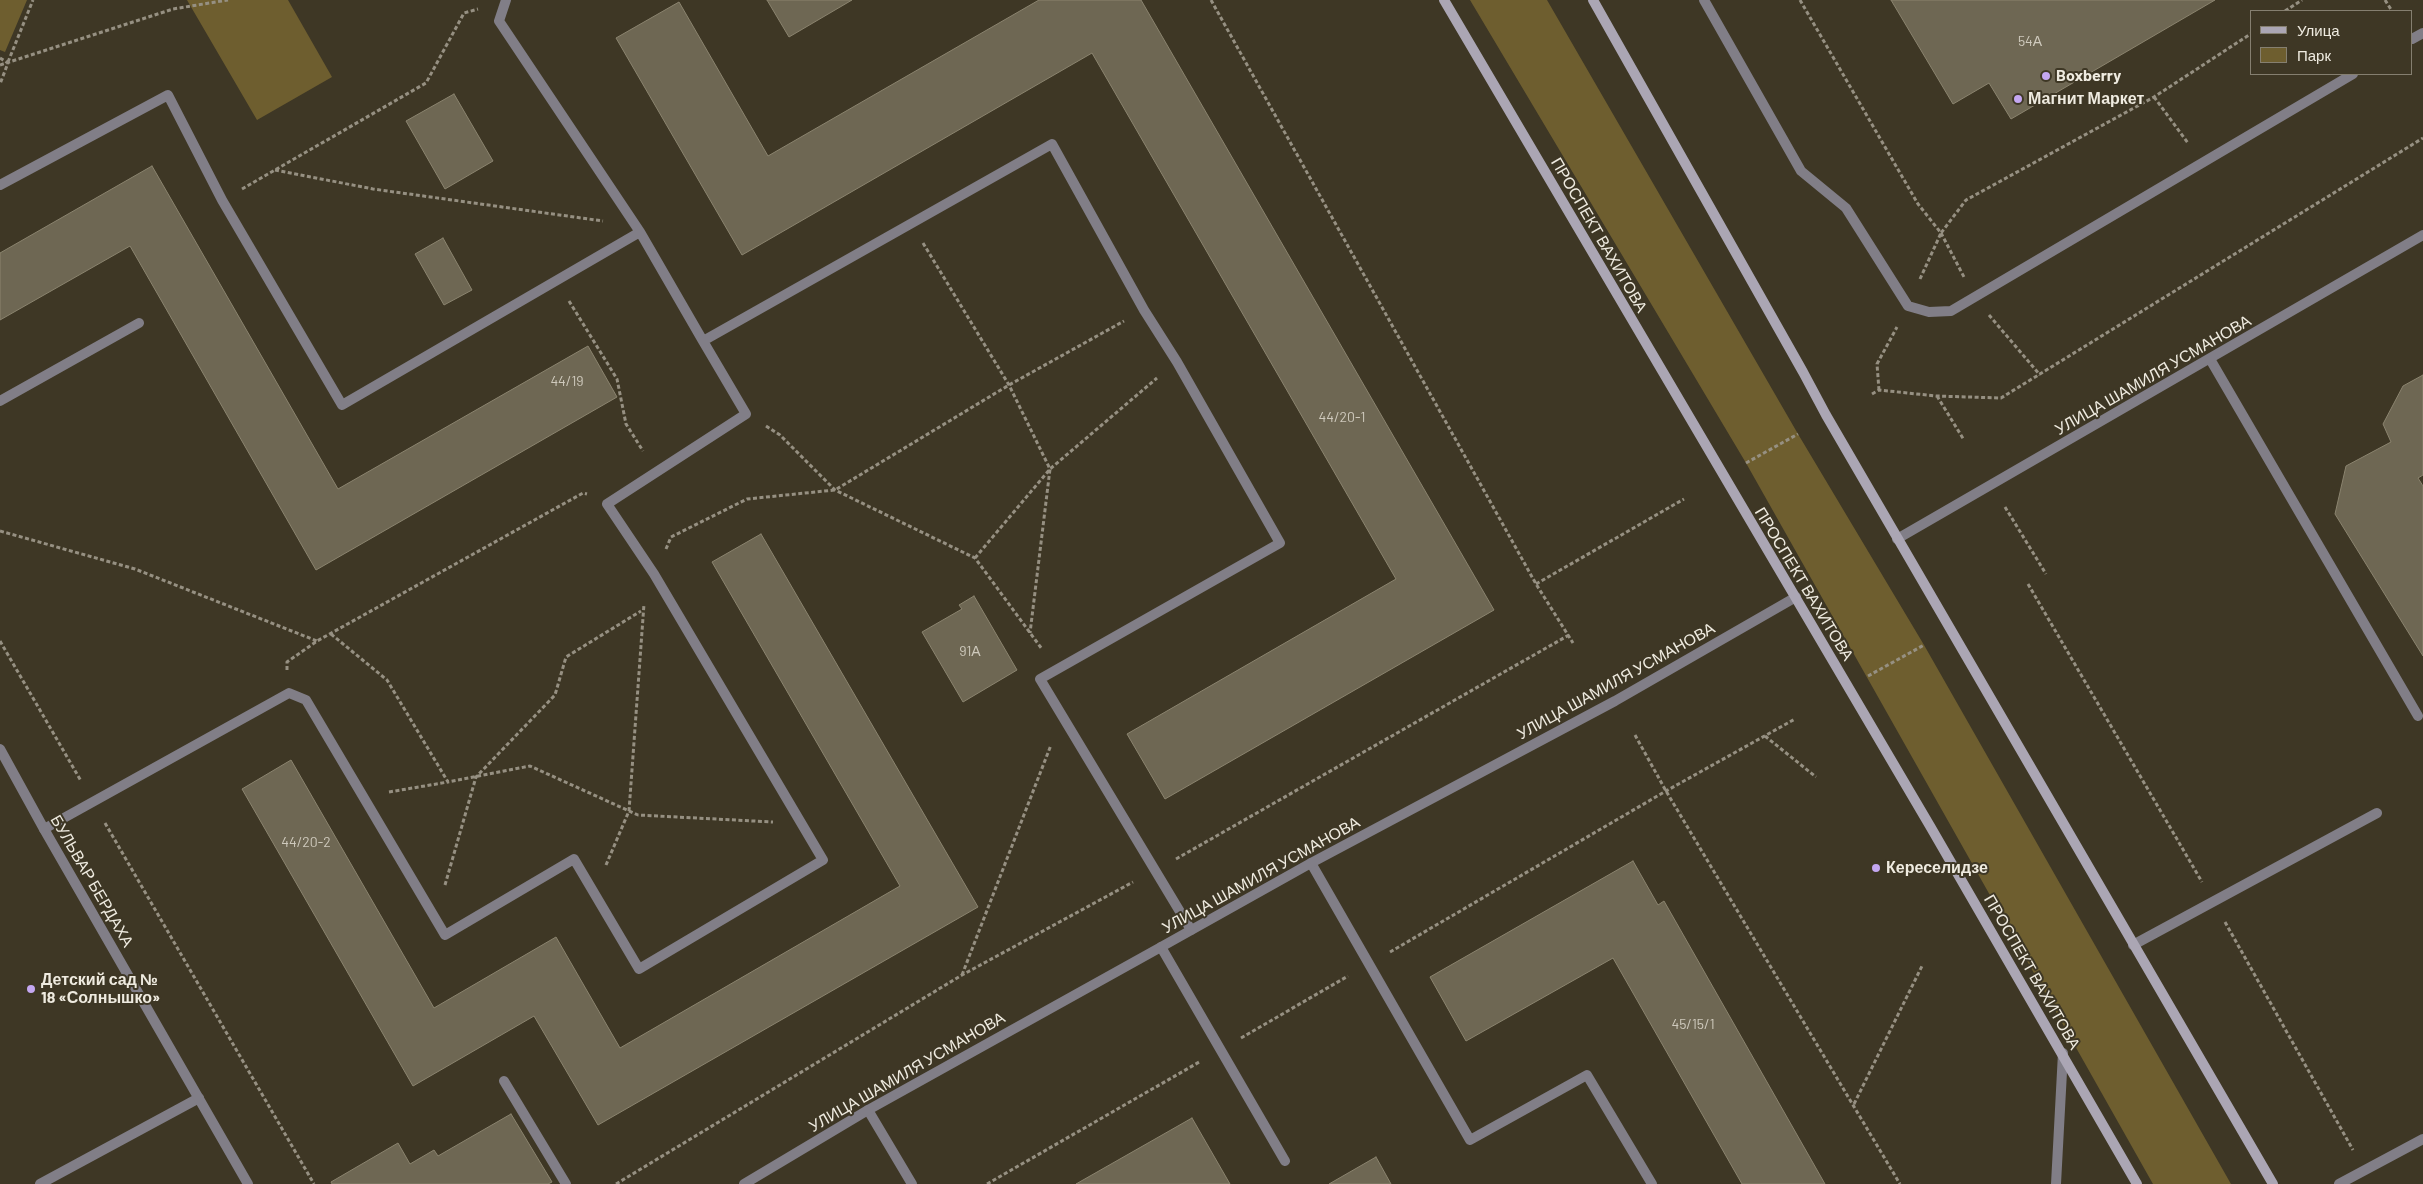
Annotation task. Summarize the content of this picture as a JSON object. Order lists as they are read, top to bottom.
{
  "streets": {
    "main road": ["ПРОСПЕКТ ВАХИТОВА"],
    "street": ["УЛИЦА ШАМИЛЯ УСМАНОВА", "БУЛЬВАР БЕРДАХА"]
  },
  "crossings": [
    ["ПРОСПЕКТ ВАХИТОВА", "УЛИЦА ШАМИЛЯ УСМАНОВА"]
  ],
  "places": [
    "Boxberry",
    "Магнит Маркет",
    "Кереселидзе",
    "Детский сад № 18 «Солнышко»"
  ],
  "house_numbers": [
    "54А",
    "44/19",
    "44/20-1",
    "91А",
    "44/20-2",
    "45/15/1"
  ],
  "legend": ["Улица", "Парк"]
}
